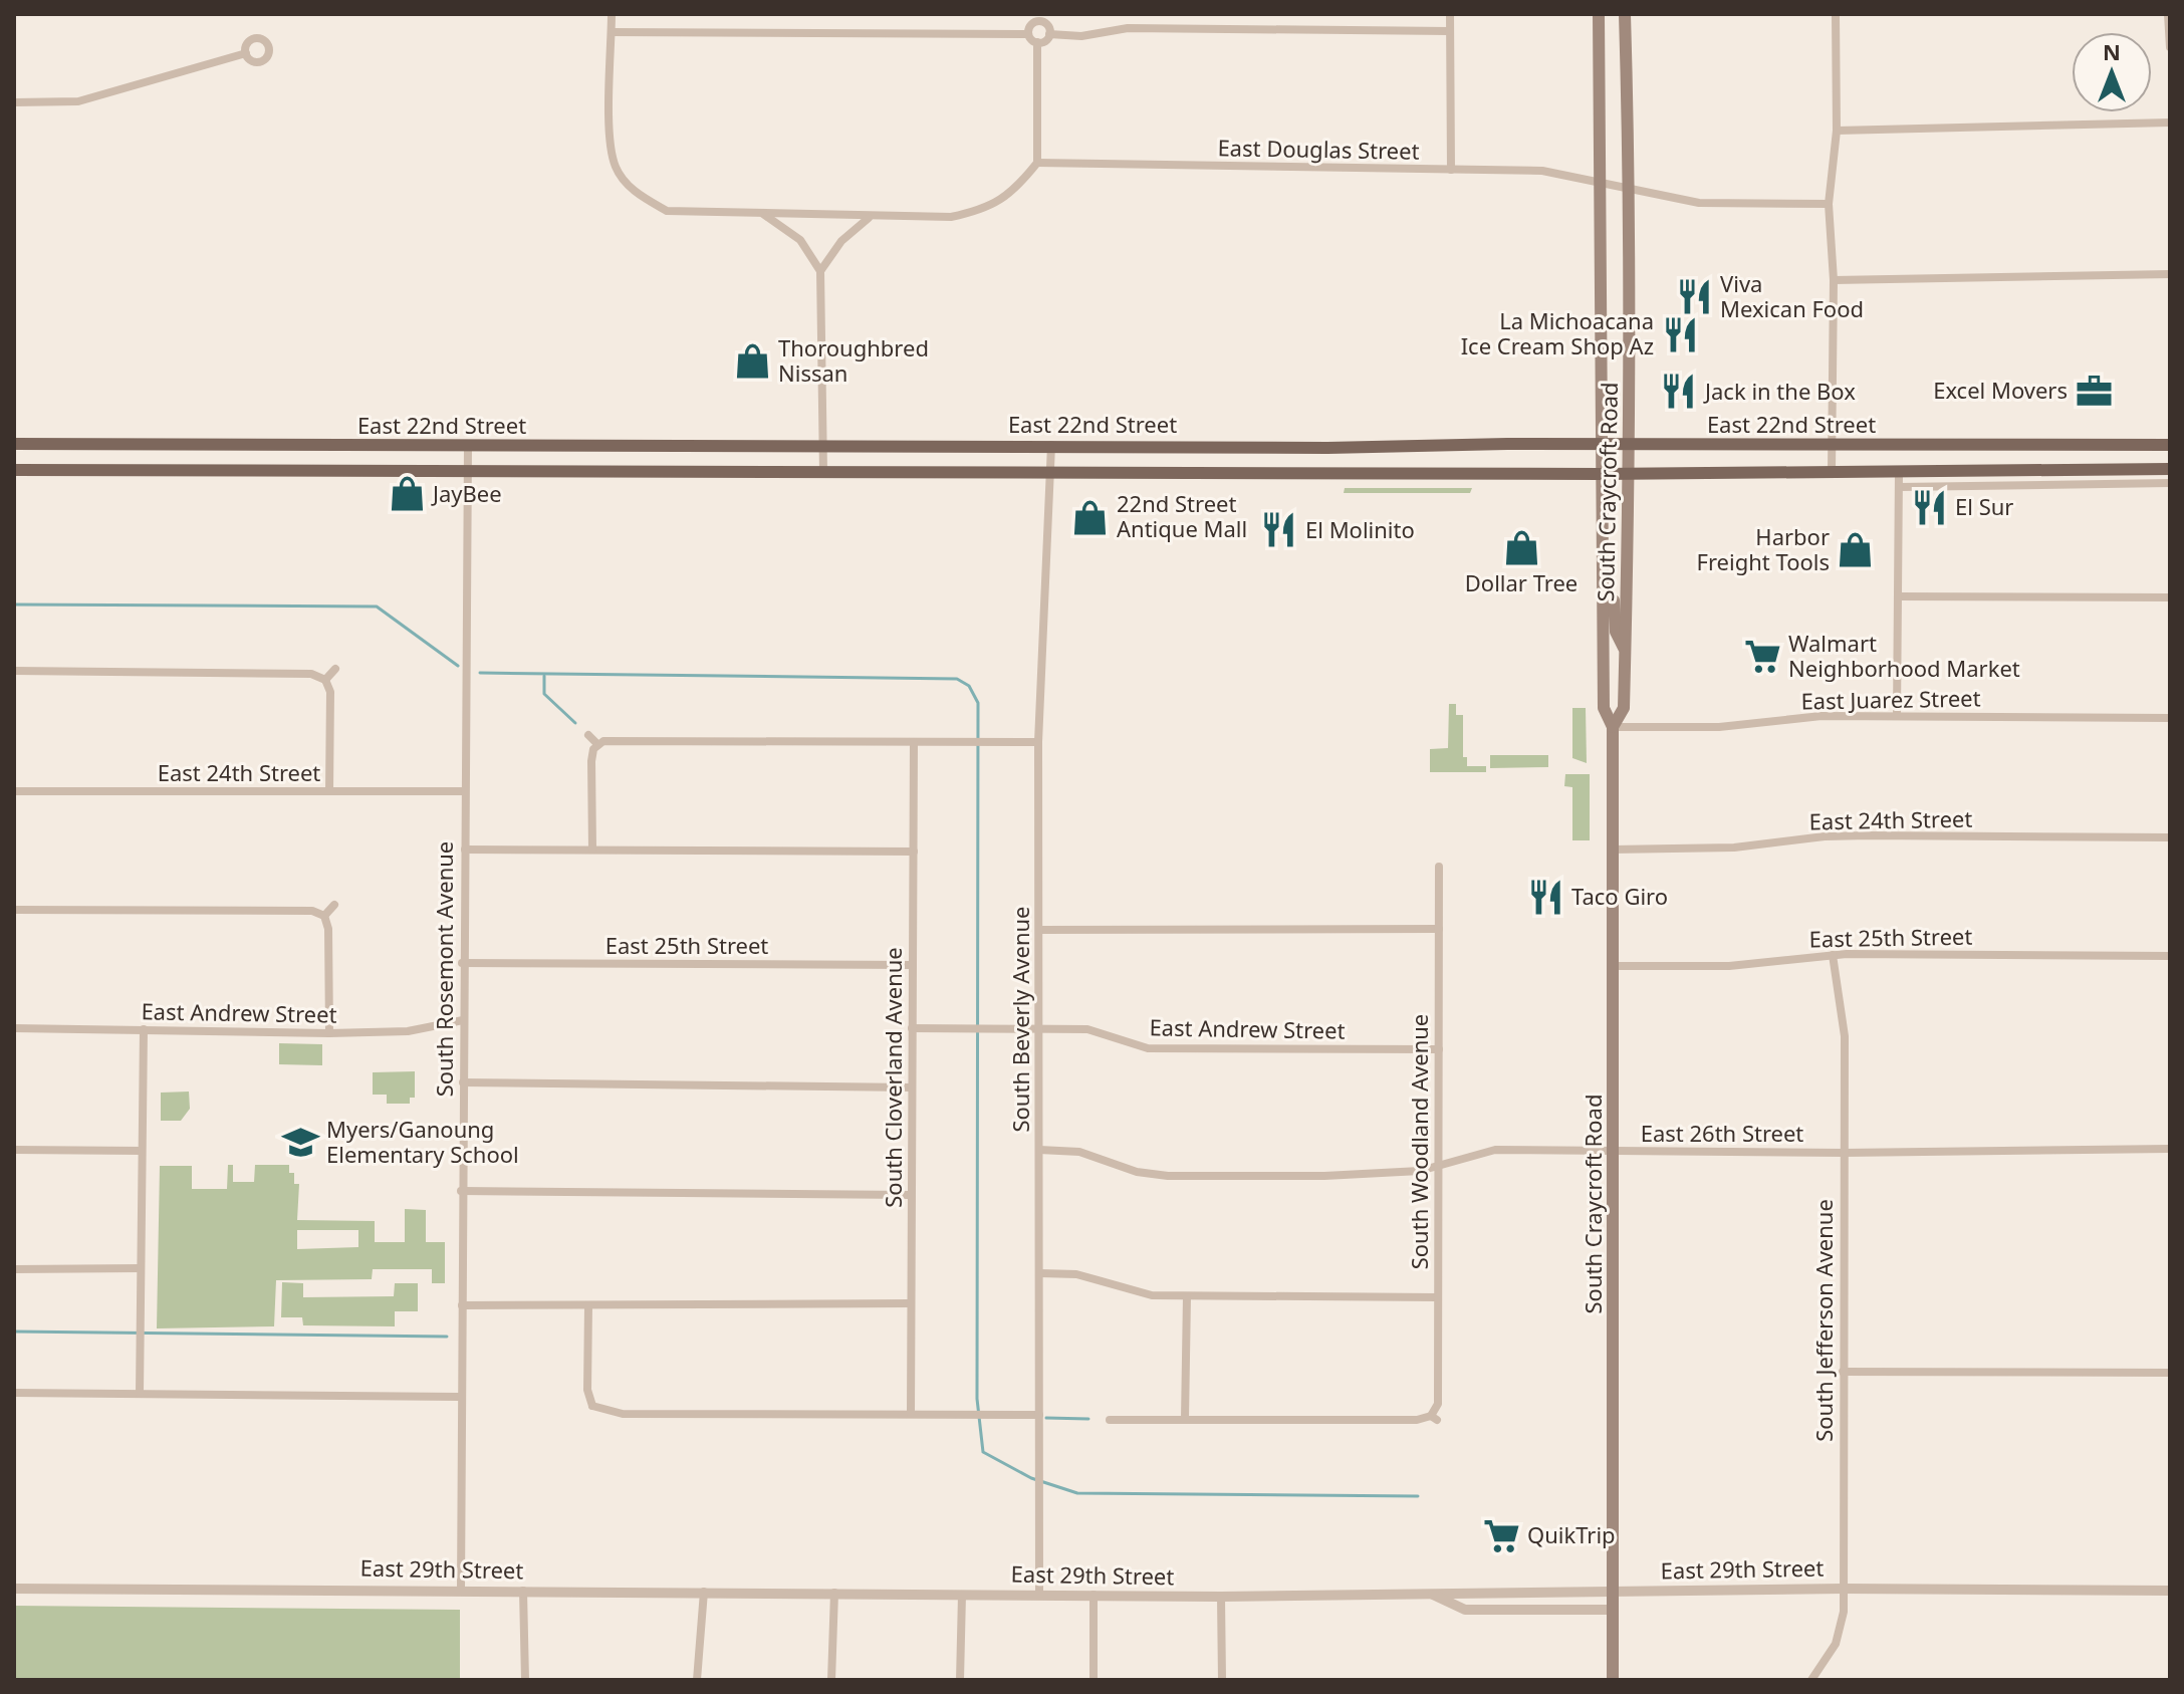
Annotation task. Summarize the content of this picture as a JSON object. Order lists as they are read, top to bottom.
{
  "streets": {
    "main road": ["East 22nd Street", "South Craycroft Road"],
    "street": [
      "East Douglas Street",
      "East Juarez Street",
      "East 24th Street",
      "East 25th Street",
      "South Rosemont Avenue",
      "East Andrew Street",
      "South Beverly Avenue",
      "South Cloverland Avenue",
      "East 26th Street",
      "South Woodland Avenue",
      "South Jefferson Avenue",
      "East 29th Street"
    ]
  },
  "crossings": [
    ["East Douglas Street", "South Craycroft Road"],
    ["East 22nd Street", "South Craycroft Road"],
    ["East 22nd Street", "South Rosemont Avenue"],
    ["East 22nd Street", "South Beverly Avenue"],
    ["South Craycroft Road", "East Juarez Street"],
    ["South Craycroft Road", "East 24th Street"],
    ["South Craycroft Road", "East 25th Street"],
    ["South Craycroft Road", "East 26th Street"],
    ["South Craycroft Road", "East 29th Street"],
    ["East 24th Street", "South Rosemont Avenue"],
    ["East 25th Street", "South Rosemont Avenue"],
    ["East 25th Street", "South Cloverland Avenue"],
    ["East 25th Street", "South Jefferson Avenue"],
    ["South Rosemont Avenue", "East Andrew Street"],
    ["South Rosemont Avenue", "East 29th Street"],
    ["East Andrew Street", "South Beverly Avenue"],
    ["East Andrew Street", "South Cloverland Avenue"],
    ["East Andrew Street", "South Woodland Avenue"],
    ["South Beverly Avenue", "East 26th Street"],
    ["South Beverly Avenue", "East 29th Street"],
    ["East 26th Street", "South Woodland Avenue"],
    ["East 26th Street", "South Jefferson Avenue"],
    ["South Jefferson Avenue", "East 29th Street"]
  ],
  "places": {
    "restaurant": [
      "Viva Mexican Food",
      "La Michoacana Ice Cream Shop Az",
      "Jack in the Box",
      "El Sur",
      "El Molinito",
      "Taco Giro"
    ],
    "shop": [
      "Thoroughbred Nissan",
      "JayBee",
      "22nd Street Antique Mall",
      "Dollar Tree",
      "Harbor Freight Tools"
    ],
    "office": ["Excel Movers"],
    "supermarket": ["Walmart Neighborhood Market", "QuikTrip"],
    "school or university": ["Myers/Ganoung Elementary School"]
  },
  "north": "top"
}
